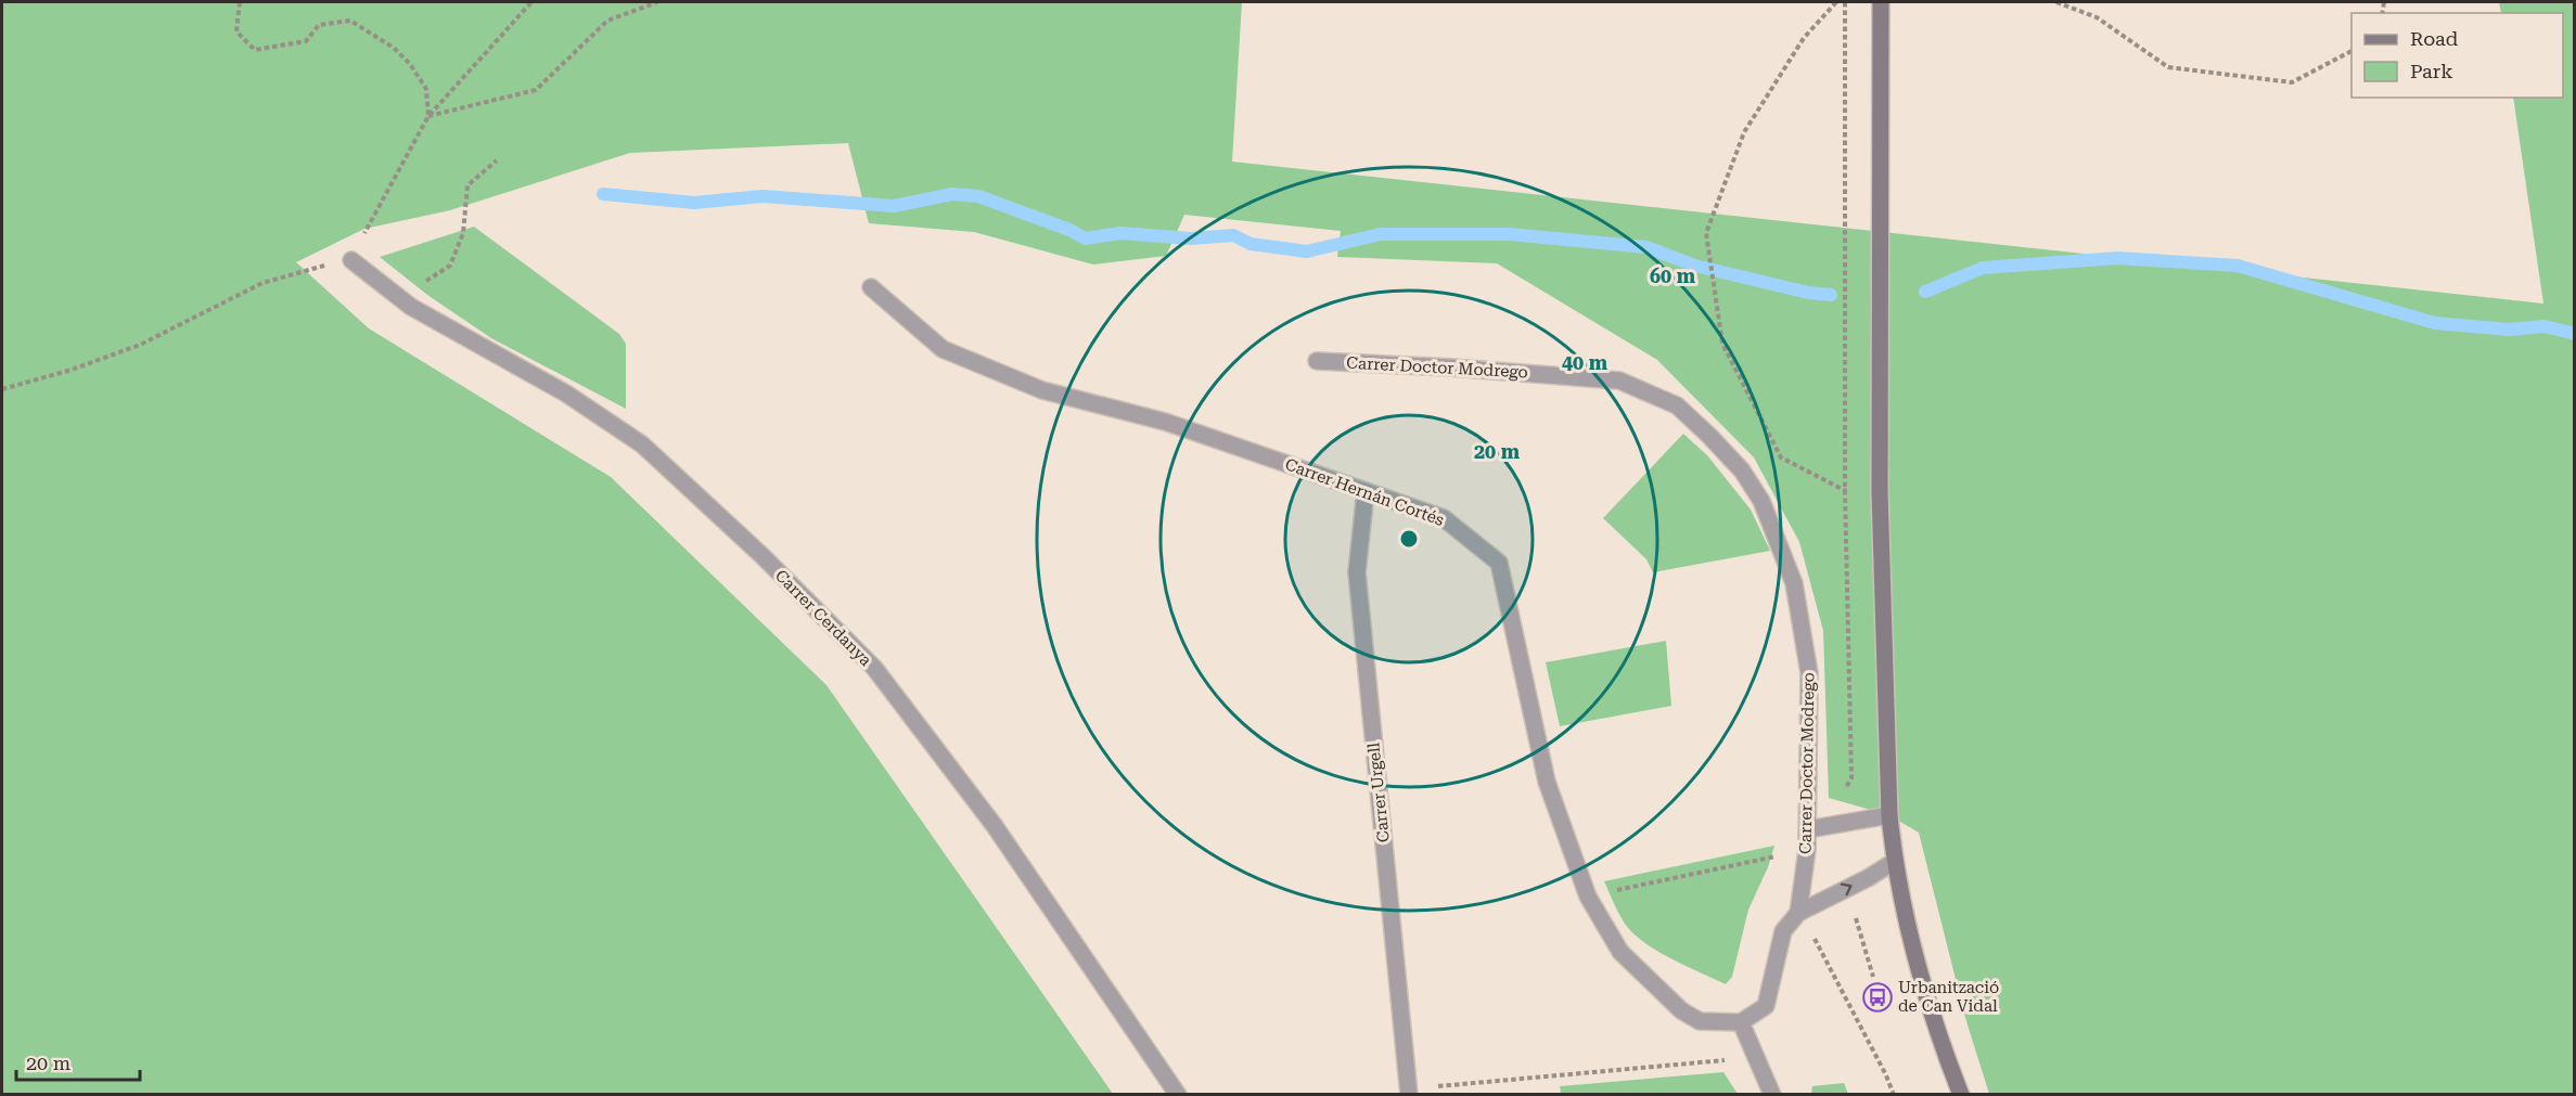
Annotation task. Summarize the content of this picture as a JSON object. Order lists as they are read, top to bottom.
{
  "streets": {
    "street": [
      "Carrer Doctor Modrego",
      "Carrer Hernán Cortés",
      "Carrer Cerdanya",
      "Carrer Urgell"
    ]
  },
  "crossings": [
    ["Carrer Doctor Modrego", "Carrer Hernán Cortés"],
    ["Carrer Hernán Cortés", "Carrer Urgell"]
  ],
  "places": {
    "bus stop": ["Urbanització de Can Vidal"]
  },
  "legend": ["Road", "Park"],
  "scale_bar": "20 m",
  "rings": ["60 m", "40 m", "20 m"]
}
